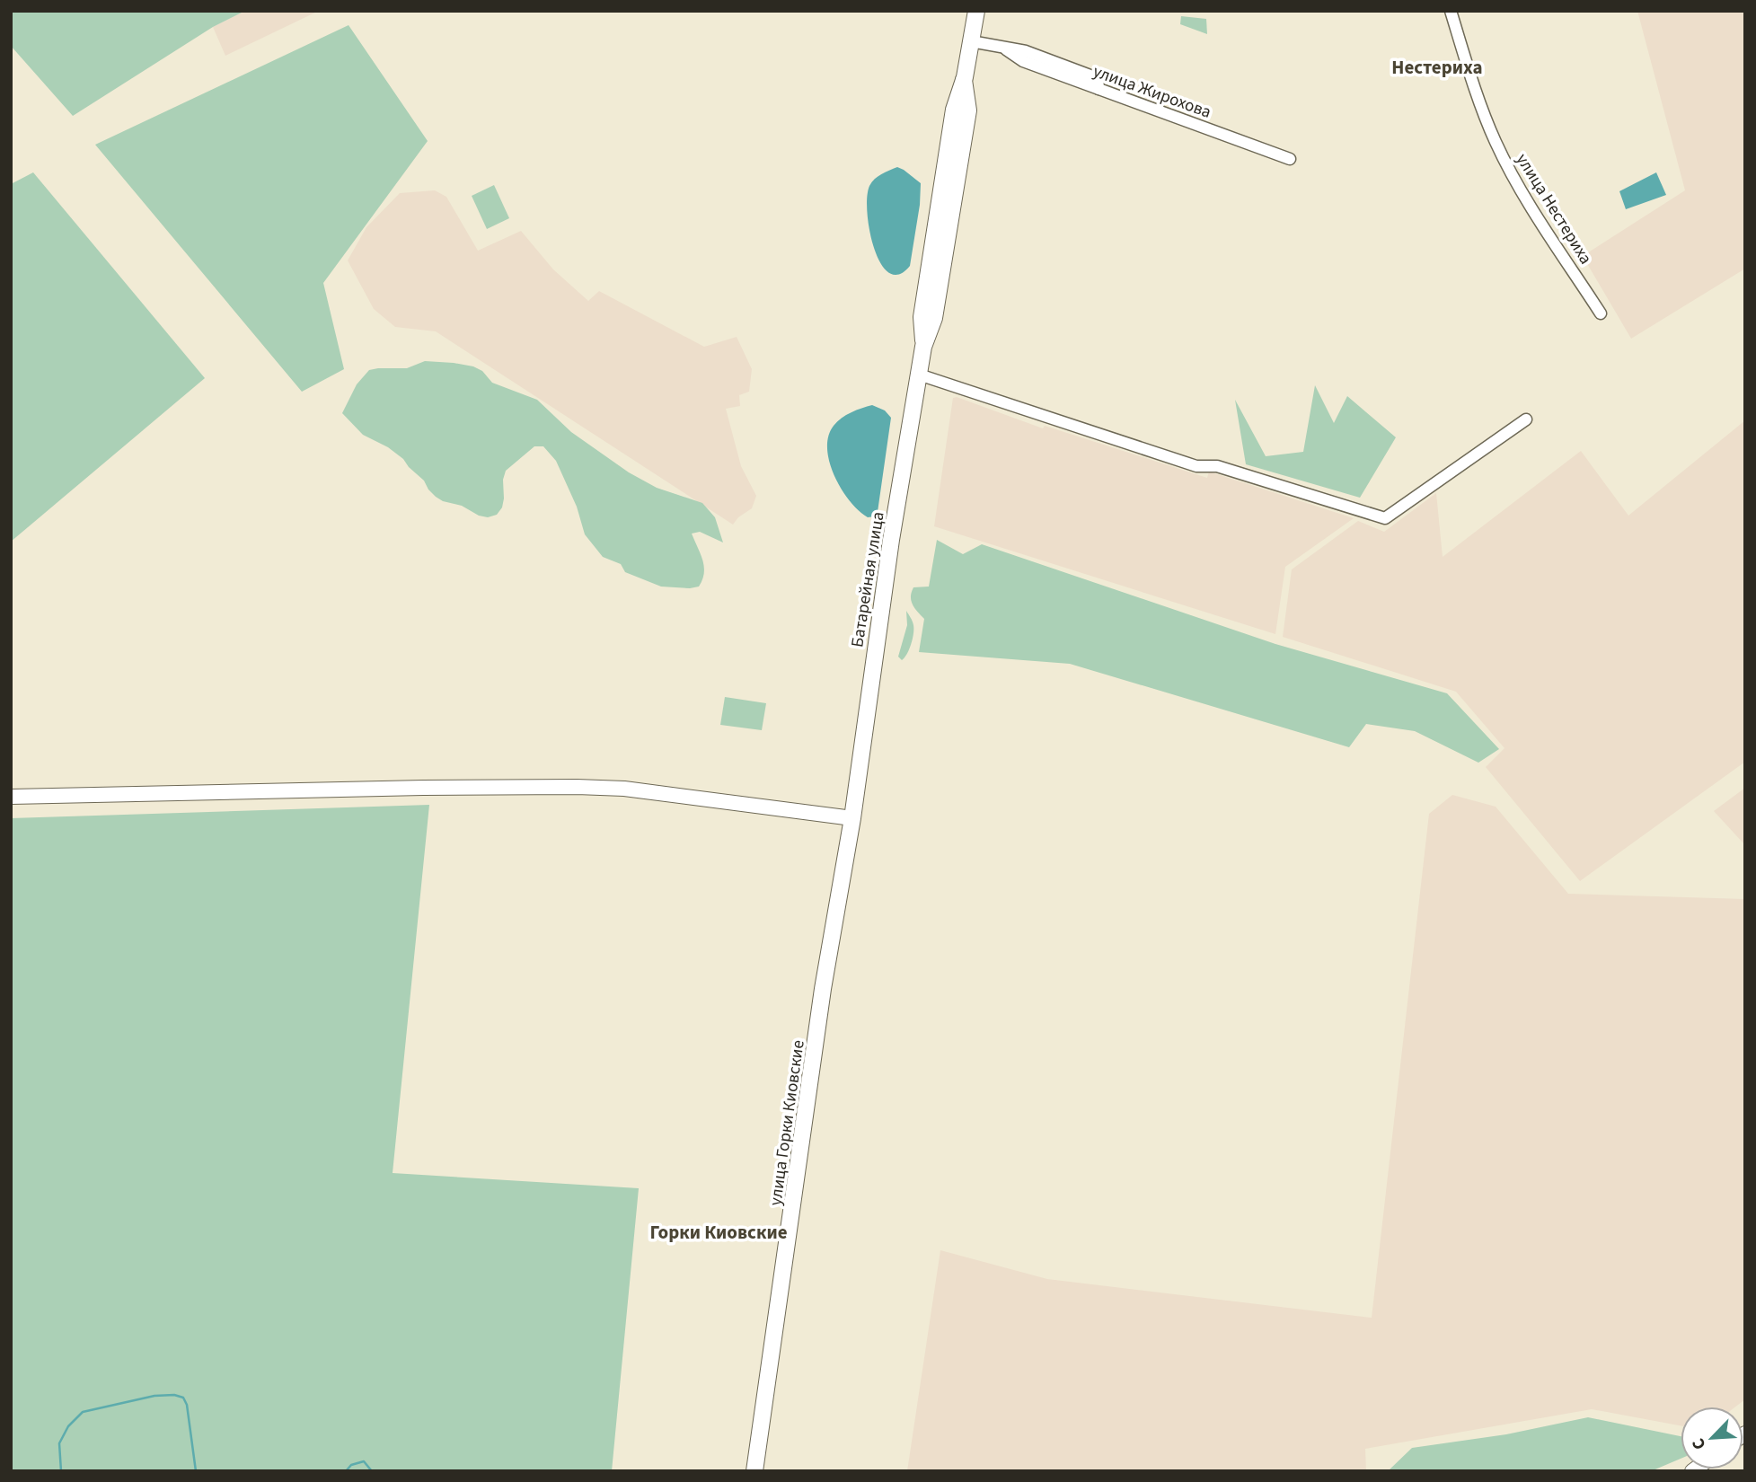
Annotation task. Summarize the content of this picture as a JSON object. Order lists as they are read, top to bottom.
{
  "streets": {
    "main road": ["Батарейная улица", "улица Горки Киовские"],
    "street": ["улица Жирохова", "улица Нестериха"]
  },
  "crossings": [
    ["улица Жирохова", "Батарейная улица"],
    ["Батарейная улица", "улица Горки Киовские"]
  ],
  "districts": ["Нестериха", "Горки Киовские"],
  "north": "bottom left"
}
